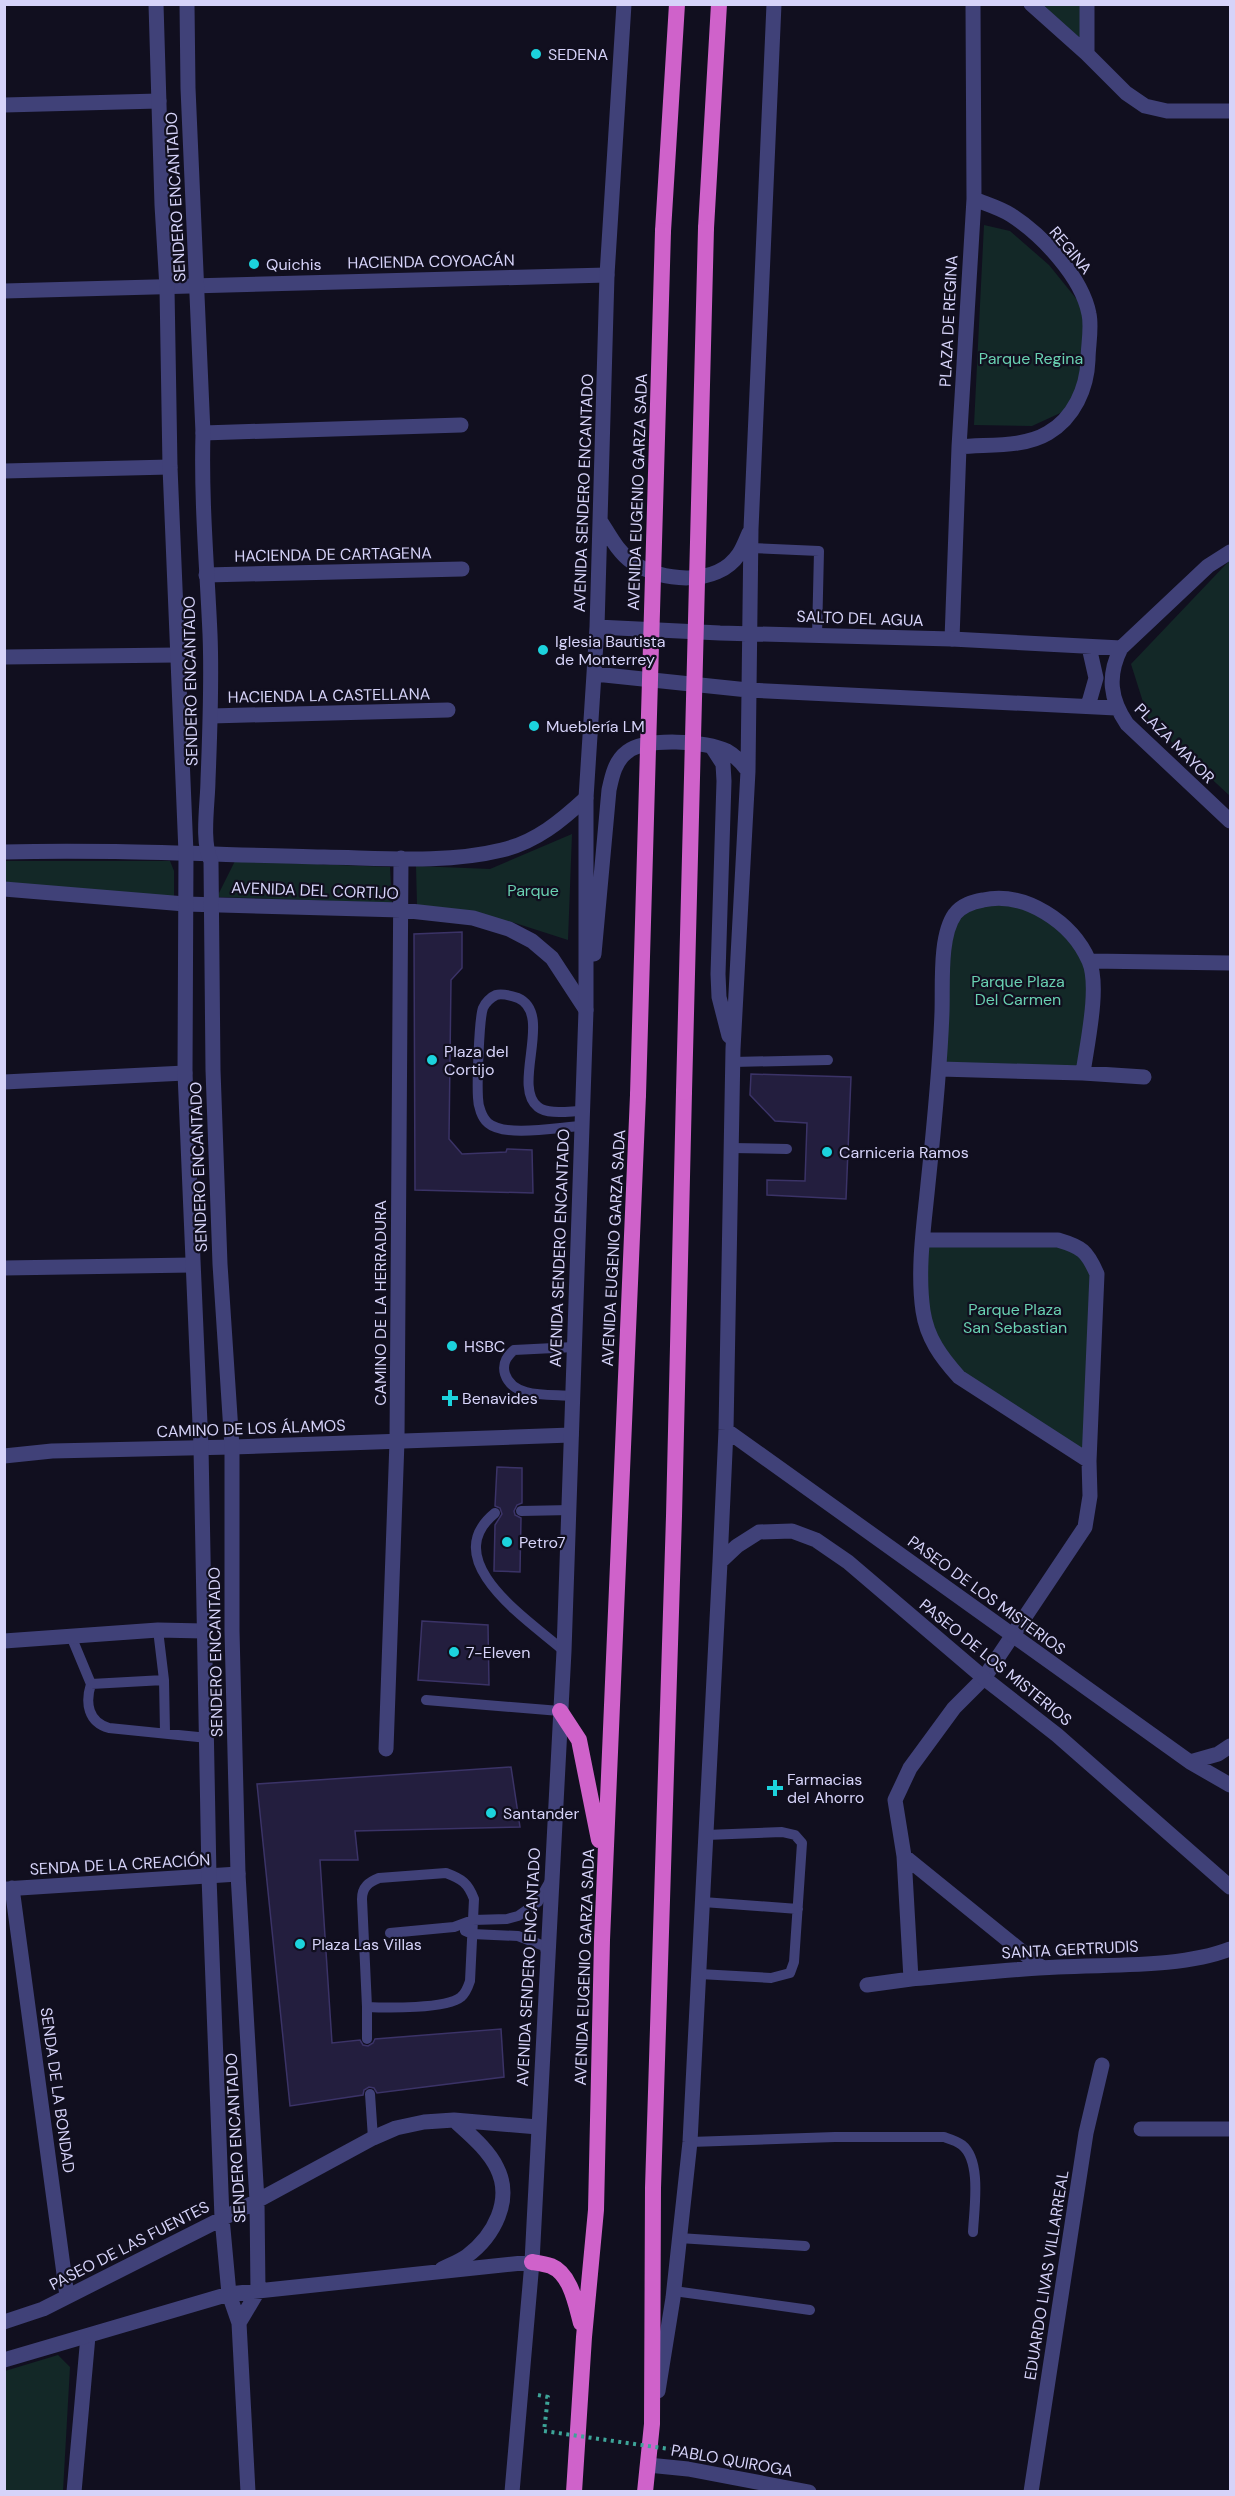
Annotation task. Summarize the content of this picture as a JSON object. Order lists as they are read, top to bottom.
{
  "streets": {
    "highway": ["AVENIDA EUGENIO GARZA SADA"],
    "street": [
      "SENDERO ENCANTADO",
      "REGINA",
      "HACIENDA COYOACÁN",
      "PLAZA DE REGINA",
      "AVENIDA SENDERO ENCANTADO",
      "HACIENDA DE CARTAGENA",
      "SALTO DEL AGUA",
      "HACIENDA LA CASTELLANA",
      "PLAZA MAYOR",
      "AVENIDA DEL CORTIJO",
      "CAMINO DE LA HERRADURA",
      "CAMINO DE LOS ÁLAMOS",
      "PASEO DE LOS MISTERIOS",
      "SENDA DE LA CREACIÓN",
      "SANTA GERTRUDIS",
      "SENDA DE LA BONDAD",
      "PASEO DE LAS FUENTES",
      "EDUARDO LIVAS VILLARREAL",
      "PABLO QUIROGA"
    ]
  },
  "crossings": [
    ["SENDERO ENCANTADO", "HACIENDA COYOACÁN"],
    ["SENDERO ENCANTADO", "HACIENDA DE CARTAGENA"],
    ["SENDERO ENCANTADO", "HACIENDA LA CASTELLANA"],
    ["SENDERO ENCANTADO", "AVENIDA DEL CORTIJO"],
    ["SENDERO ENCANTADO", "CAMINO DE LOS ÁLAMOS"],
    ["SENDERO ENCANTADO", "SENDA DE LA CREACIÓN"],
    ["SENDERO ENCANTADO", "PASEO DE LAS FUENTES"],
    ["REGINA", "PLAZA DE REGINA"],
    ["HACIENDA COYOACÁN", "AVENIDA SENDERO ENCANTADO"],
    ["PLAZA DE REGINA", "SALTO DEL AGUA"],
    ["AVENIDA SENDERO ENCANTADO", "SALTO DEL AGUA"],
    ["AVENIDA SENDERO ENCANTADO", "AVENIDA DEL CORTIJO"],
    ["AVENIDA SENDERO ENCANTADO", "CAMINO DE LOS ÁLAMOS"],
    ["AVENIDA SENDERO ENCANTADO", "PASEO DE LAS FUENTES"],
    ["SALTO DEL AGUA", "PLAZA MAYOR"],
    ["AVENIDA DEL CORTIJO", "CAMINO DE LA HERRADURA"],
    ["CAMINO DE LA HERRADURA", "CAMINO DE LOS ÁLAMOS"],
    ["SENDA DE LA CREACIÓN", "SENDA DE LA BONDAD"],
    ["SENDA DE LA BONDAD", "PASEO DE LAS FUENTES"]
  ],
  "parks": [
    "Parque Regina",
    "Parque",
    "Parque Plaza Del Carmen",
    "Parque Plaza San Sebastian"
  ],
  "places": {
    "other": [
      "SEDENA",
      "Quichis",
      "Iglesia Bautista de Monterrey",
      "Mueblería LM",
      "Plaza del Cortijo",
      "Carniceria Ramos",
      "HSBC",
      "Petro7",
      "7-Eleven",
      "Santander",
      "Plaza Las Villas"
    ],
    "health": ["Benavides", "Farmacias del Ahorro"]
  }
}
